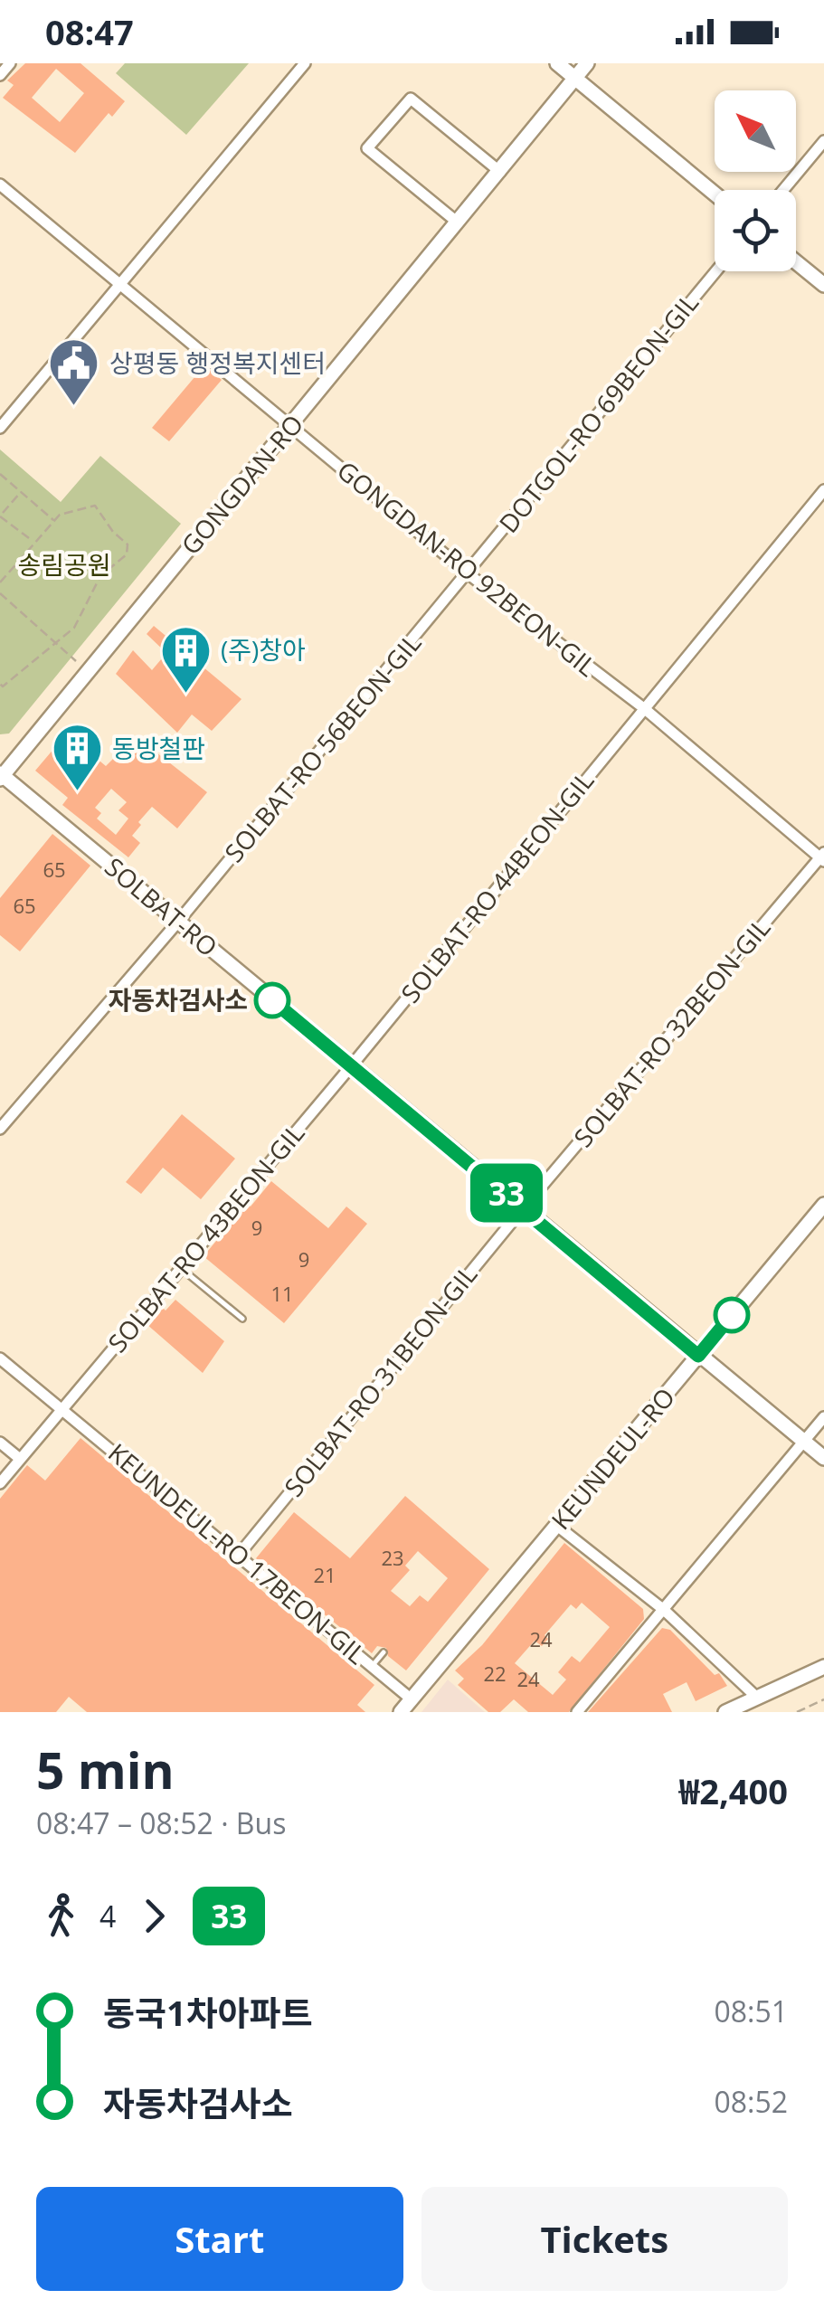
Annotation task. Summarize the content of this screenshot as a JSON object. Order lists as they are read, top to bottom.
{
  "streets": {
    "street": [
      "DOTGOL-RO 69BEON-GIL",
      "GONGDAN-RO",
      "GONGDAN-RO 92BEON-GIL",
      "SOLBAT-RO 56BEON-GIL",
      "SOLBAT-RO 44BEON-GIL",
      "SOLBAT-RO",
      "SOLBAT-RO 32BEON-GIL",
      "SOLBAT-RO 43BEON-GIL",
      "SOLBAT-RO 31BEON-GIL",
      "KEUNDEUL-RO",
      "KEUNDEUL-RO 17BEON-GIL"
    ]
  },
  "crossings": [
    ["DOTGOL-RO 69BEON-GIL", "GONGDAN-RO 92BEON-GIL"],
    ["DOTGOL-RO 69BEON-GIL", "SOLBAT-RO 56BEON-GIL"],
    ["GONGDAN-RO", "GONGDAN-RO 92BEON-GIL"],
    ["GONGDAN-RO", "SOLBAT-RO"],
    ["GONGDAN-RO 92BEON-GIL", "SOLBAT-RO 56BEON-GIL"],
    ["GONGDAN-RO 92BEON-GIL", "SOLBAT-RO 44BEON-GIL"],
    ["GONGDAN-RO 92BEON-GIL", "SOLBAT-RO 32BEON-GIL"],
    ["SOLBAT-RO 56BEON-GIL", "SOLBAT-RO"],
    ["SOLBAT-RO 44BEON-GIL", "SOLBAT-RO"],
    ["SOLBAT-RO 44BEON-GIL", "SOLBAT-RO 43BEON-GIL"],
    ["SOLBAT-RO", "SOLBAT-RO 32BEON-GIL"],
    ["SOLBAT-RO", "SOLBAT-RO 43BEON-GIL"],
    ["SOLBAT-RO", "SOLBAT-RO 31BEON-GIL"],
    ["SOLBAT-RO", "KEUNDEUL-RO"],
    ["SOLBAT-RO 32BEON-GIL", "SOLBAT-RO 31BEON-GIL"],
    ["SOLBAT-RO 43BEON-GIL", "KEUNDEUL-RO 17BEON-GIL"],
    ["SOLBAT-RO 31BEON-GIL", "KEUNDEUL-RO 17BEON-GIL"],
    ["KEUNDEUL-RO", "KEUNDEUL-RO 17BEON-GIL"]
  ],
  "parks": ["송림공원"],
  "places": {
    "public building": ["상평동 행정복지센터"],
    "building": ["(주)창아", "동방철판"],
    "other": ["자동차검사소"]
  },
  "lines": ["bus line 33"],
  "house_numbers": [
    "65",
    "65",
    "9",
    "9",
    "11",
    "23",
    "21",
    "24",
    "22",
    "24"
  ],
  "north": "top left",
  "page": {
    "status": "08:47",
    "on_map": "33",
    "heading": ["5 min", "08:47 – 08:52 · Bus", "₩2,400"],
    "legs": ["4", "33"],
    "list": [
      {
        "name": "동국1차아파트",
        "value": "08:51"
      },
      {
        "name": "자동차검사소",
        "value": "08:52"
      }
    ],
    "buttons": ["Start", "Tickets"]
  }
}
